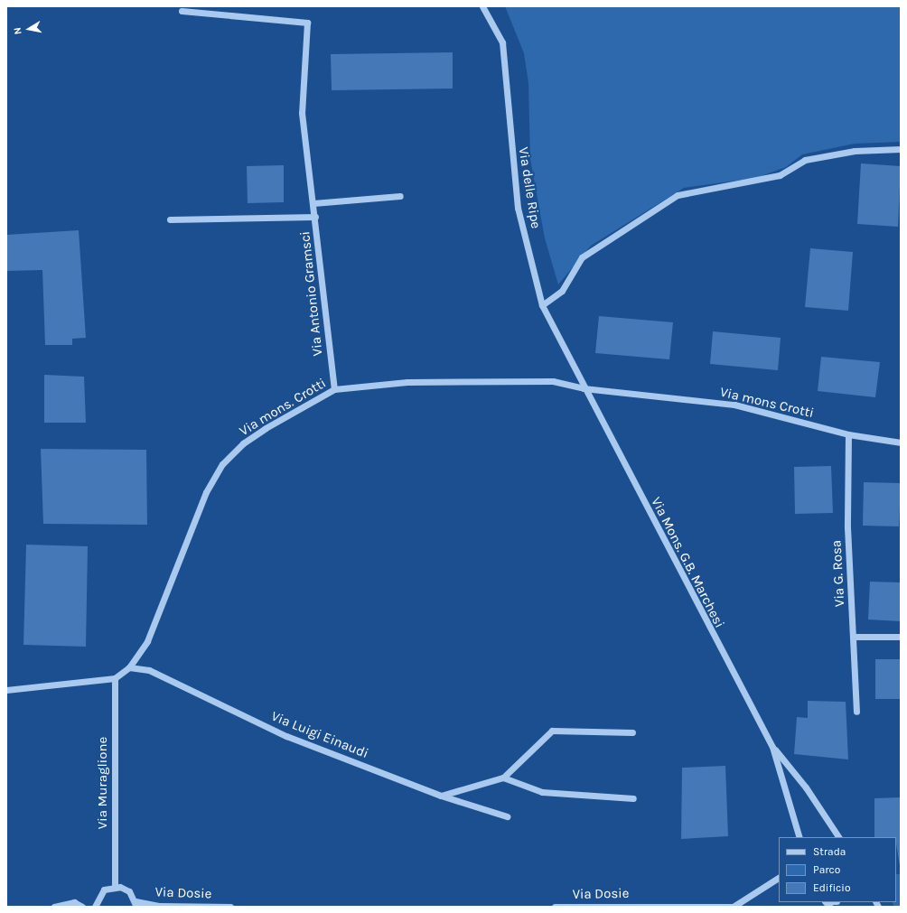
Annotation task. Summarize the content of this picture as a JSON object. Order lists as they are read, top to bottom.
{
  "streets": {
    "street": [
      "Via delle Ripe",
      "Via Antonio Gramsci",
      "Via mons Crotti",
      "Via mons. Crotti",
      "Via Mons. G.B. Marchesi",
      "Via G. Rosa",
      "Via Luigi Einaudi",
      "Via Muraglione",
      "Via Dosie"
    ]
  },
  "crossings": [
    ["Via delle Ripe", "Via mons Crotti"],
    ["Via delle Ripe", "Via mons. Crotti"],
    ["Via delle Ripe", "Via Mons. G.B. Marchesi"],
    ["Via Antonio Gramsci", "Via mons. Crotti"],
    ["Via mons Crotti", "Via mons. Crotti"],
    ["Via mons Crotti", "Via Mons. G.B. Marchesi"],
    ["Via mons Crotti", "Via G. Rosa"],
    ["Via mons. Crotti", "Via Mons. G.B. Marchesi"],
    ["Via mons. Crotti", "Via Luigi Einaudi"],
    ["Via mons. Crotti", "Via Muraglione"]
  ],
  "legend": ["Strada", "Parco", "Edificio"],
  "north": "left"
}
